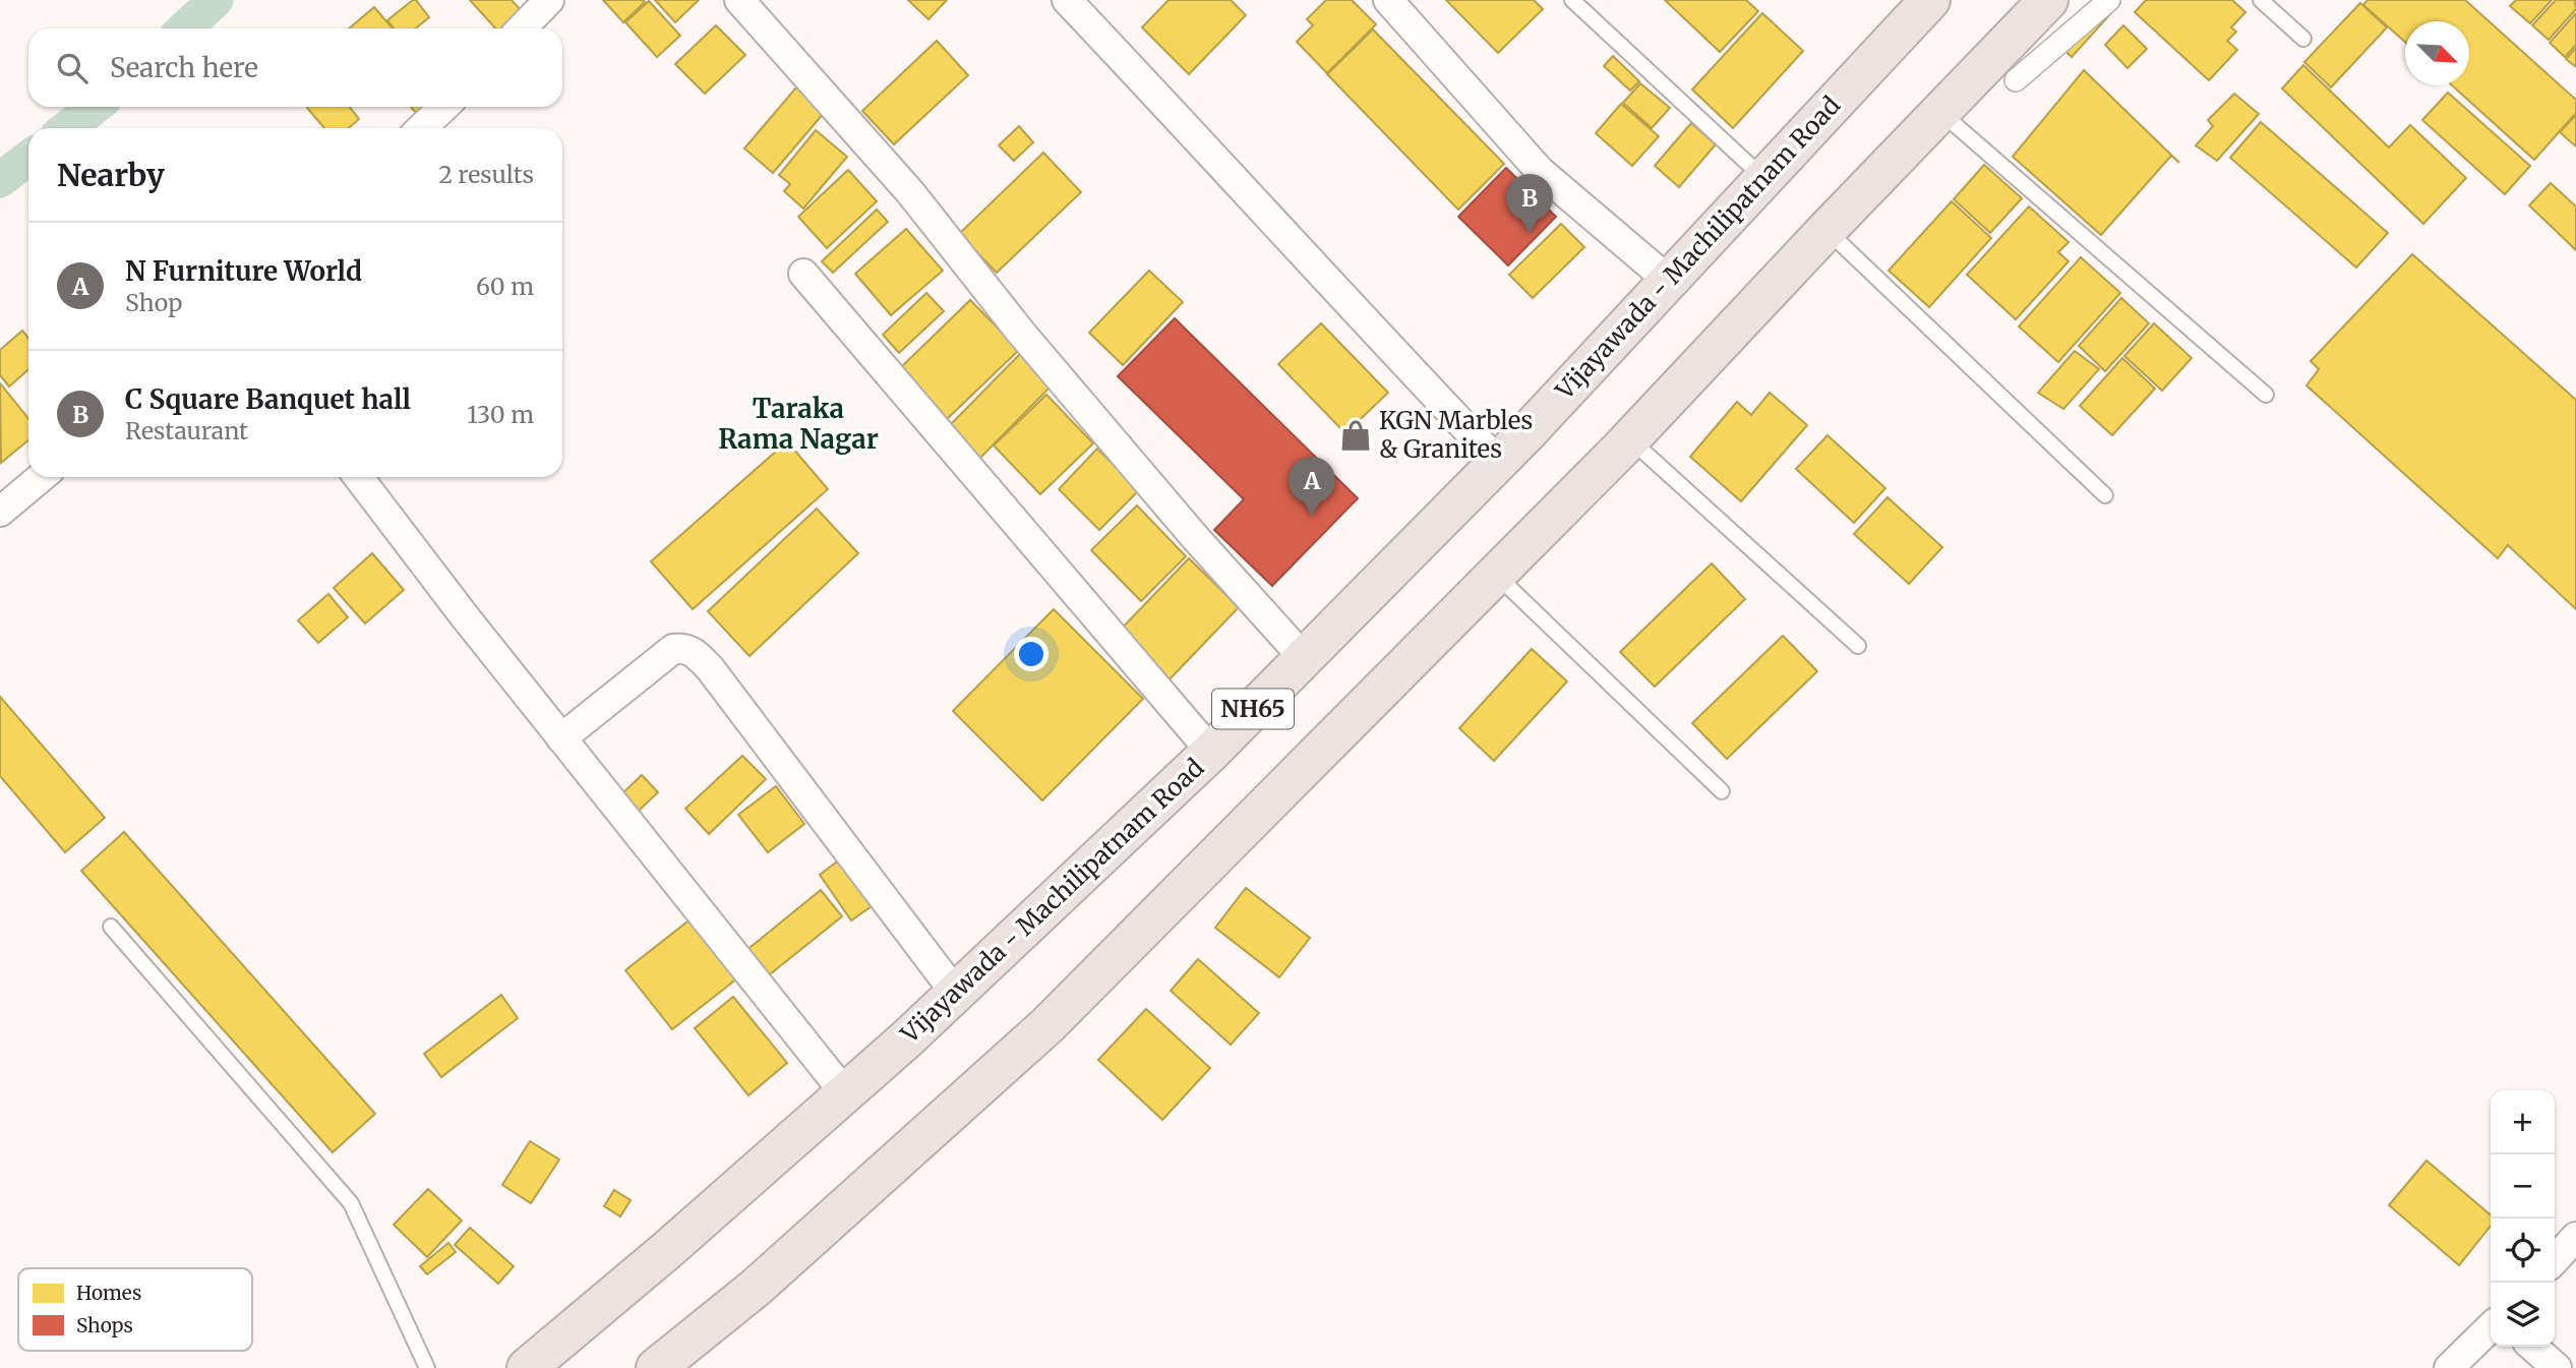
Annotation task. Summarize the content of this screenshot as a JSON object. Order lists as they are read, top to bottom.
{
  "streets": {
    "highway": ["Vijayawada - Machilipatnam Road", "NH65"]
  },
  "districts": ["Taraka Rama Nagar"],
  "places": {
    "shop": ["KGN Marbles & Granites"]
  },
  "legend": ["Homes", "Shops"],
  "north": "bottom right",
  "page": {
    "search": "Search here",
    "heading": ["Nearby", "2 results"],
    "pins": ["B", "A"],
    "list": [
      {
        "mark": "A",
        "name": "N Furniture World",
        "note": "Shop",
        "value": "60 m"
      },
      {
        "mark": "B",
        "name": "C Square Banquet hall",
        "note": "Restaurant",
        "value": "130 m"
      }
    ],
    "map_buttons": ["+", "−"]
  }
}
